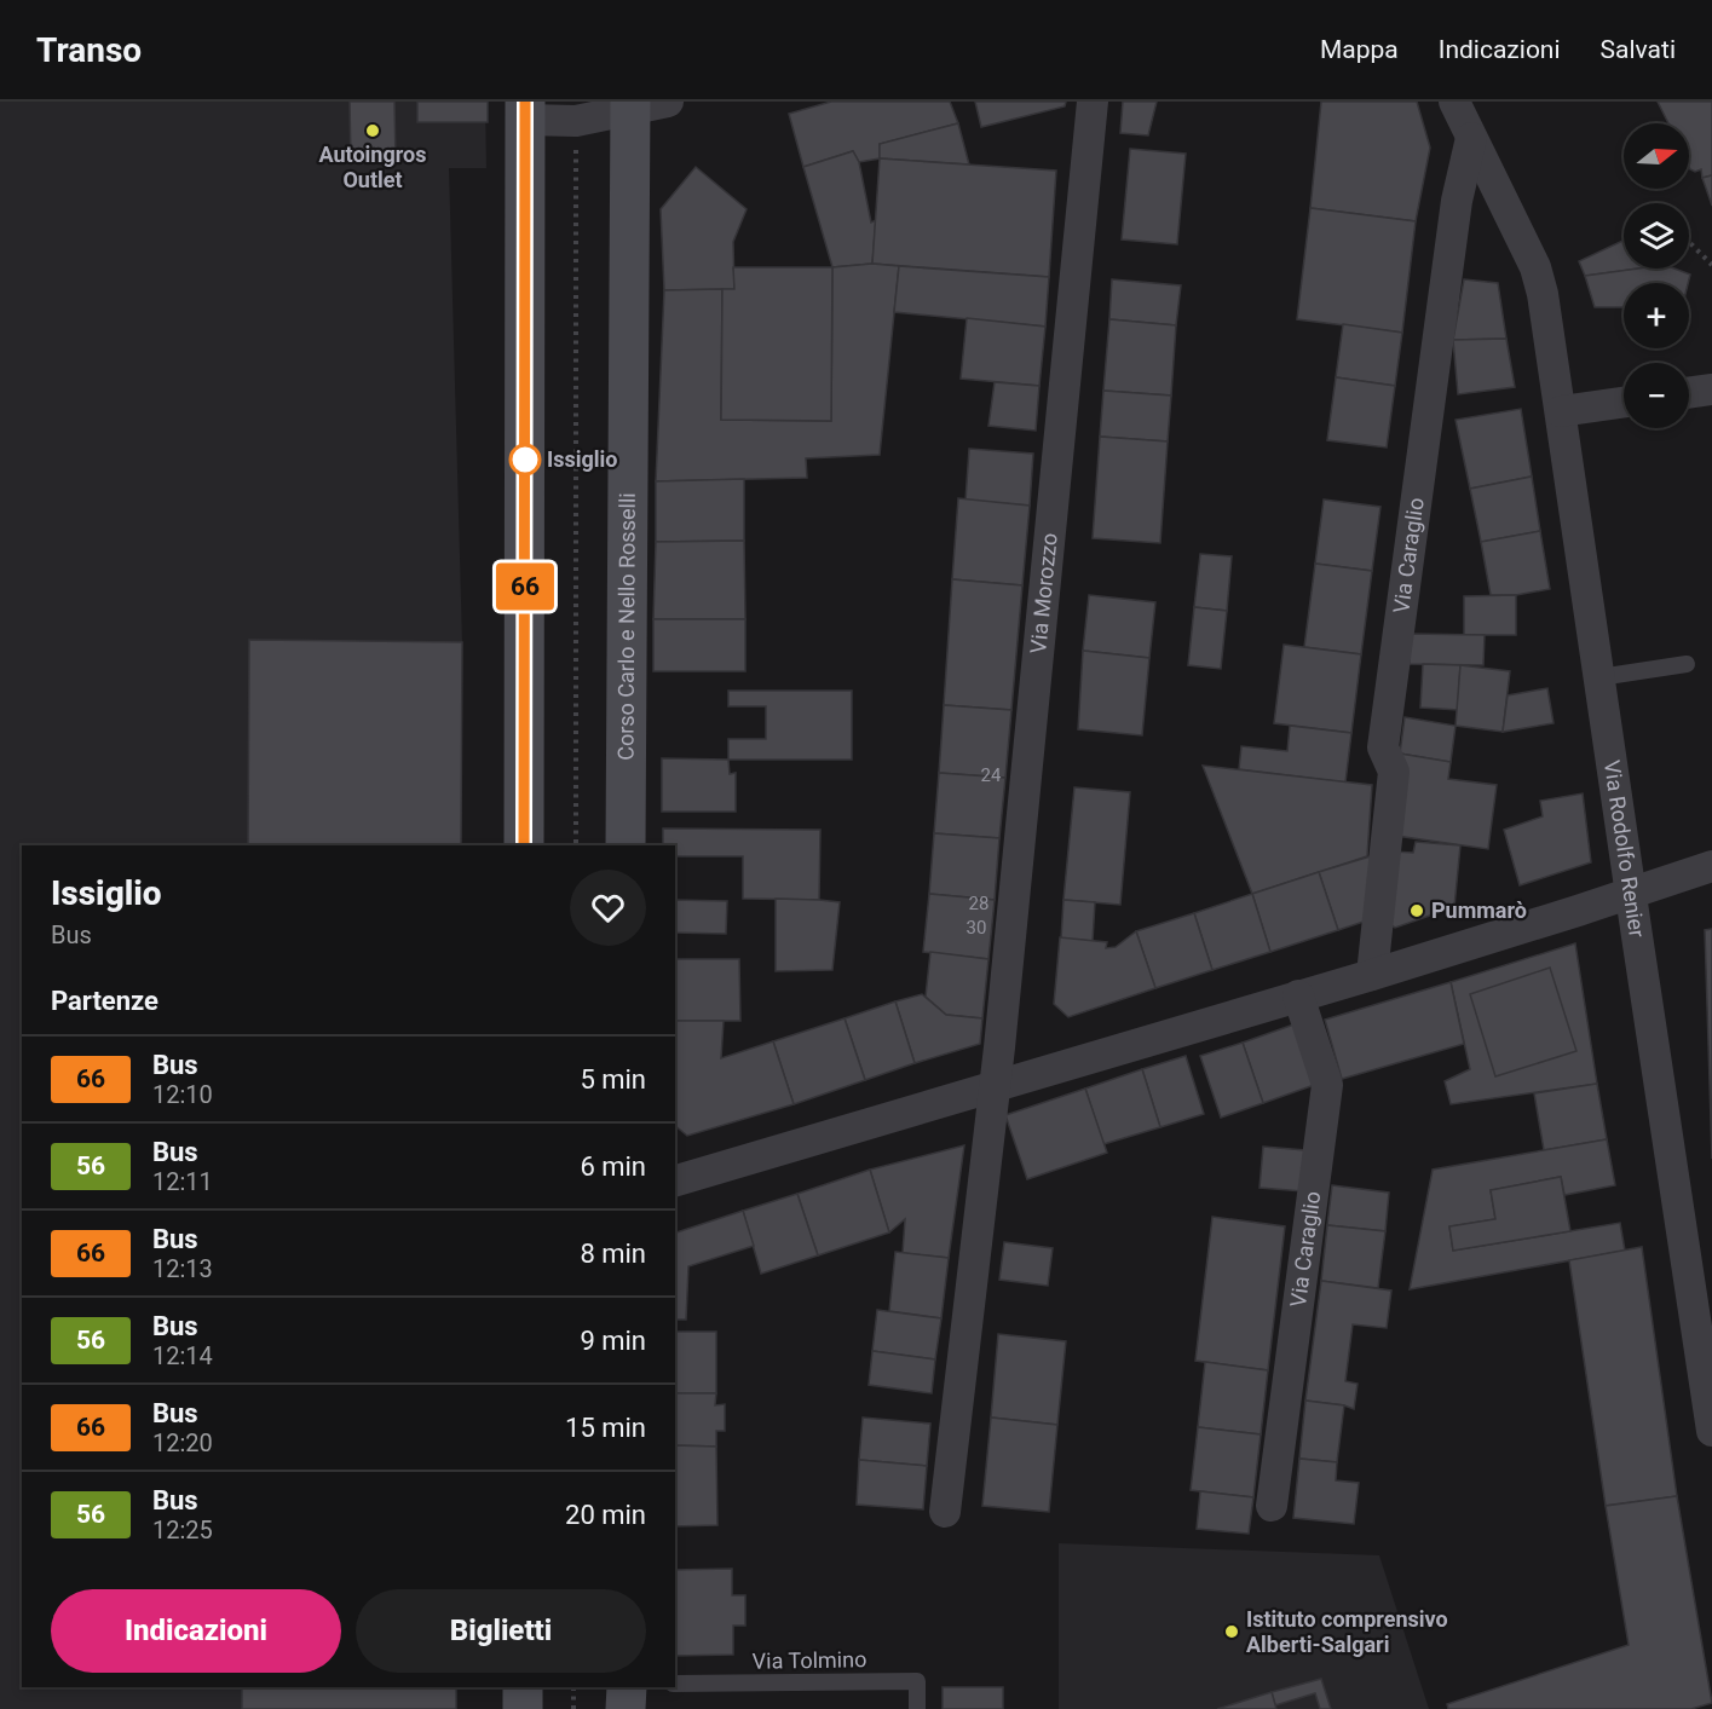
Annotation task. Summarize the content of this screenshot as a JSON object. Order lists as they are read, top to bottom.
{
  "streets": {
    "street": [
      "Via Caraglio",
      "Via Morozzo",
      "Corso Carlo e Nello Rosselli",
      "Via Rodolfo Renier"
    ],
    "lane": ["Via Tolmino"]
  },
  "crossings": [
    ["Via Caraglio", "Via Rodolfo Renier"]
  ],
  "places": [
    "Autoingros Outlet",
    "Issiglio",
    "Pummarò",
    "Istituto comprensivo Alberti-Salgari"
  ],
  "lines": ["bus line 66"],
  "house_numbers": ["24", "28", "30"],
  "north": "right",
  "page": {
    "header": "Transo",
    "nav": ["Mappa", "Indicazioni", "Salvati"],
    "on_map": "66",
    "map_buttons": ["+", "−"],
    "heading": [
      ["Issiglio", "Bus"],
      "Partenze"
    ],
    "list": [
      {
        "mark": "66",
        "name": "Bus",
        "note": "12:10",
        "value": "5 min"
      },
      {
        "mark": "56",
        "name": "Bus",
        "note": "12:11",
        "value": "6 min"
      },
      {
        "mark": "66",
        "name": "Bus",
        "note": "12:13",
        "value": "8 min"
      },
      {
        "mark": "56",
        "name": "Bus",
        "note": "12:14",
        "value": "9 min"
      },
      {
        "mark": "66",
        "name": "Bus",
        "note": "12:20",
        "value": "15 min"
      },
      {
        "mark": "56",
        "name": "Bus",
        "note": "12:25",
        "value": "20 min"
      }
    ],
    "buttons": ["Indicazioni", "Biglietti"]
  }
}
